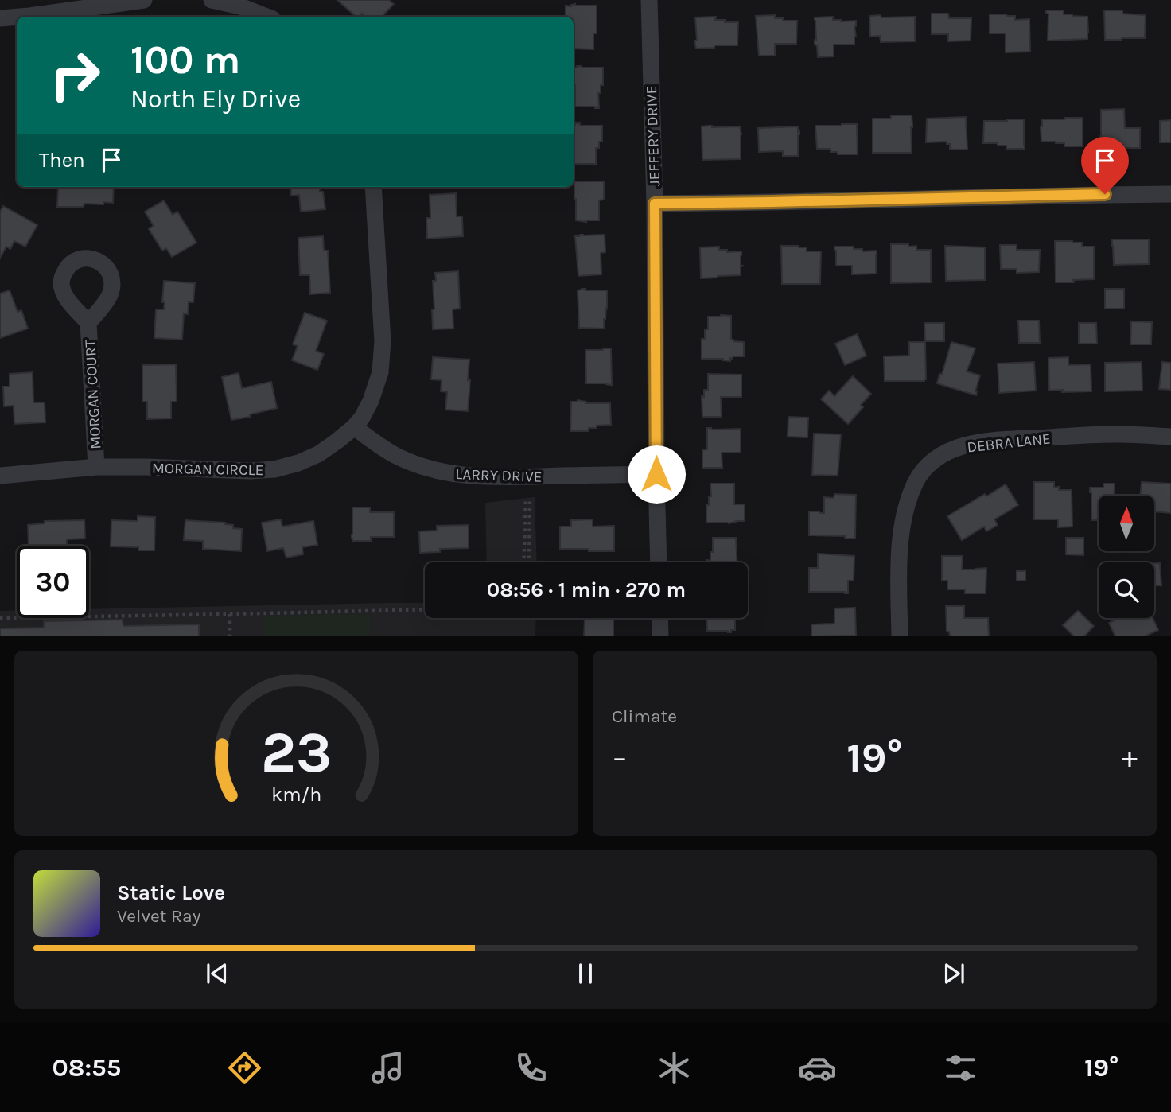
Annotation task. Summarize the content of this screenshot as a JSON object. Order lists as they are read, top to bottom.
{
  "streets": {
    "street": [
      "JEFFERY DRIVE",
      "MORGAN COURT",
      "DEBRA LANE",
      "MORGAN CIRCLE",
      "LARRY DRIVE"
    ]
  },
  "crossings": [
    ["JEFFERY DRIVE", "LARRY DRIVE"],
    ["MORGAN COURT", "MORGAN CIRCLE"],
    ["MORGAN CIRCLE", "LARRY DRIVE"]
  ],
  "north": "top",
  "page": {
    "turn": ["100 m", "North Ely Drive"],
    "then": "Then",
    "limit": "30",
    "trip": "08:56 · 1 min · 270 m",
    "tile": "Climate",
    "heat": ["−", "19°", "+"],
    "song": ["Static Love", "Velvet Ray"],
    "tabs": ["08:55", "19°"],
    "gauge": ["23", "km/h"]
  }
}
